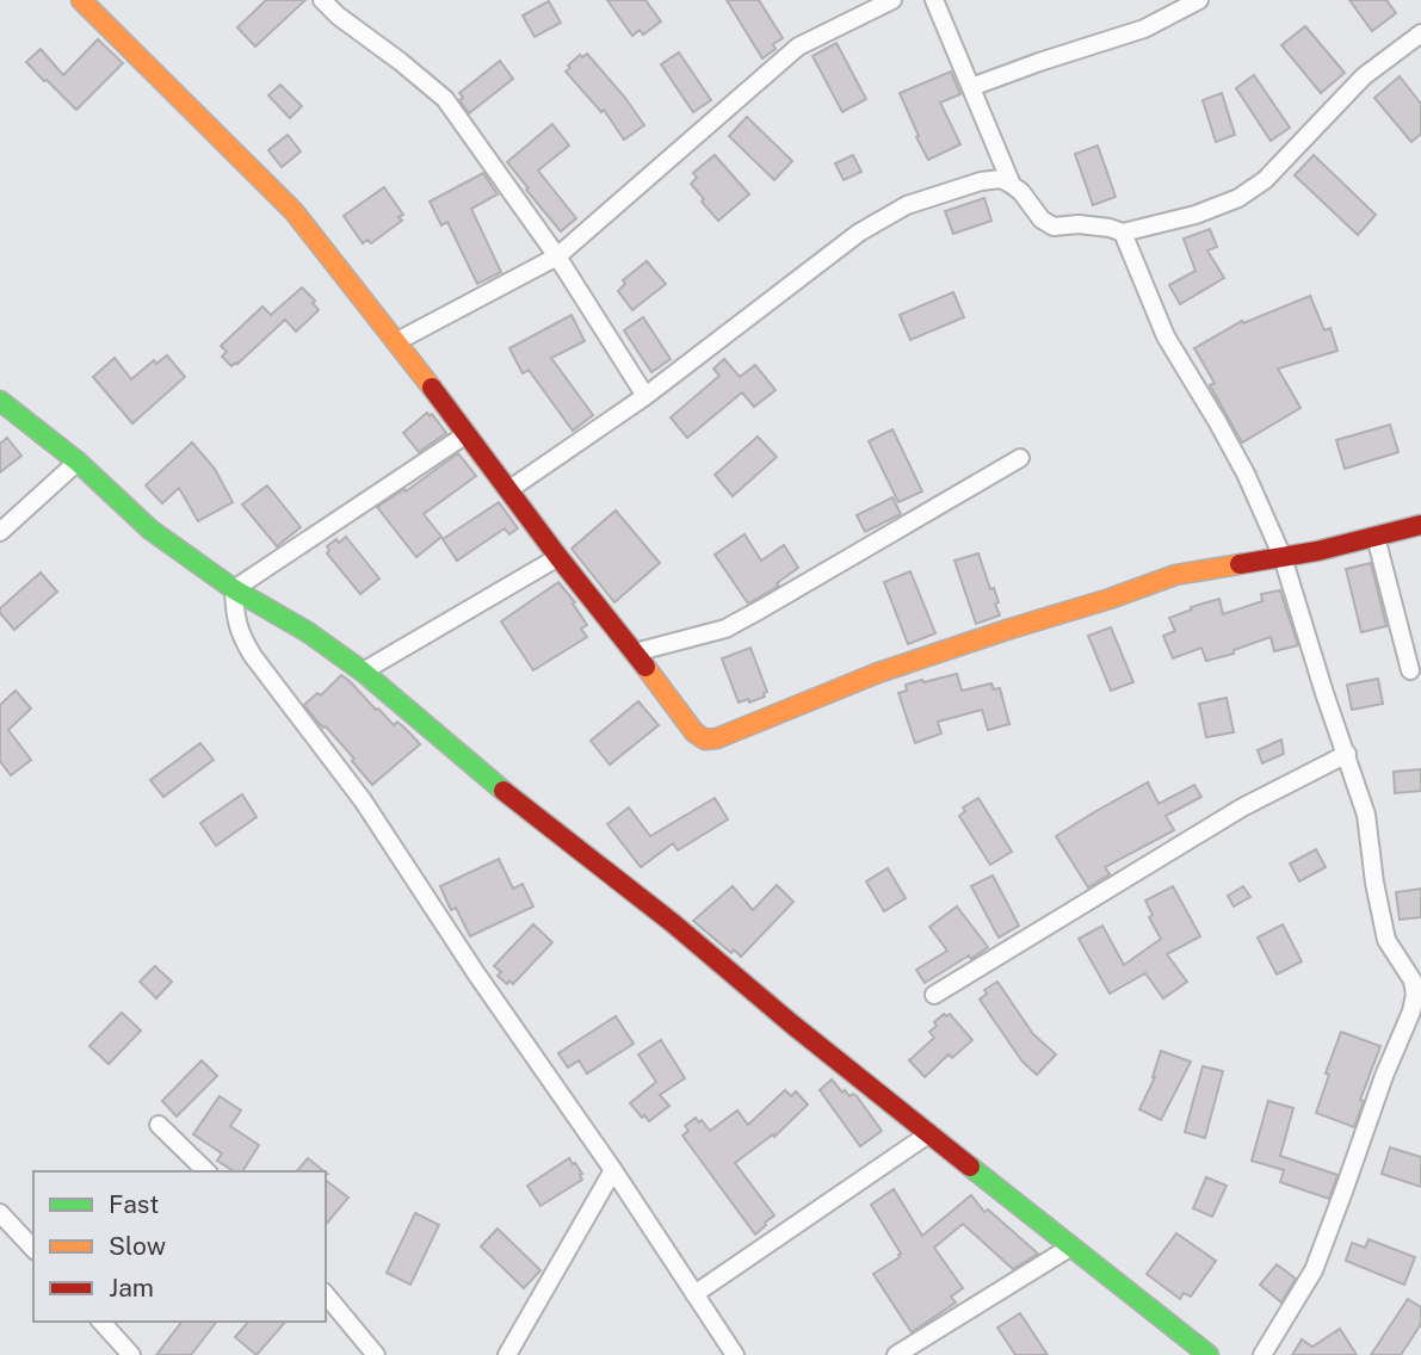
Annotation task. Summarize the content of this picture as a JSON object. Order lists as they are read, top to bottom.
{
  "legend": ["Fast", "Slow", "Jam"]
}
